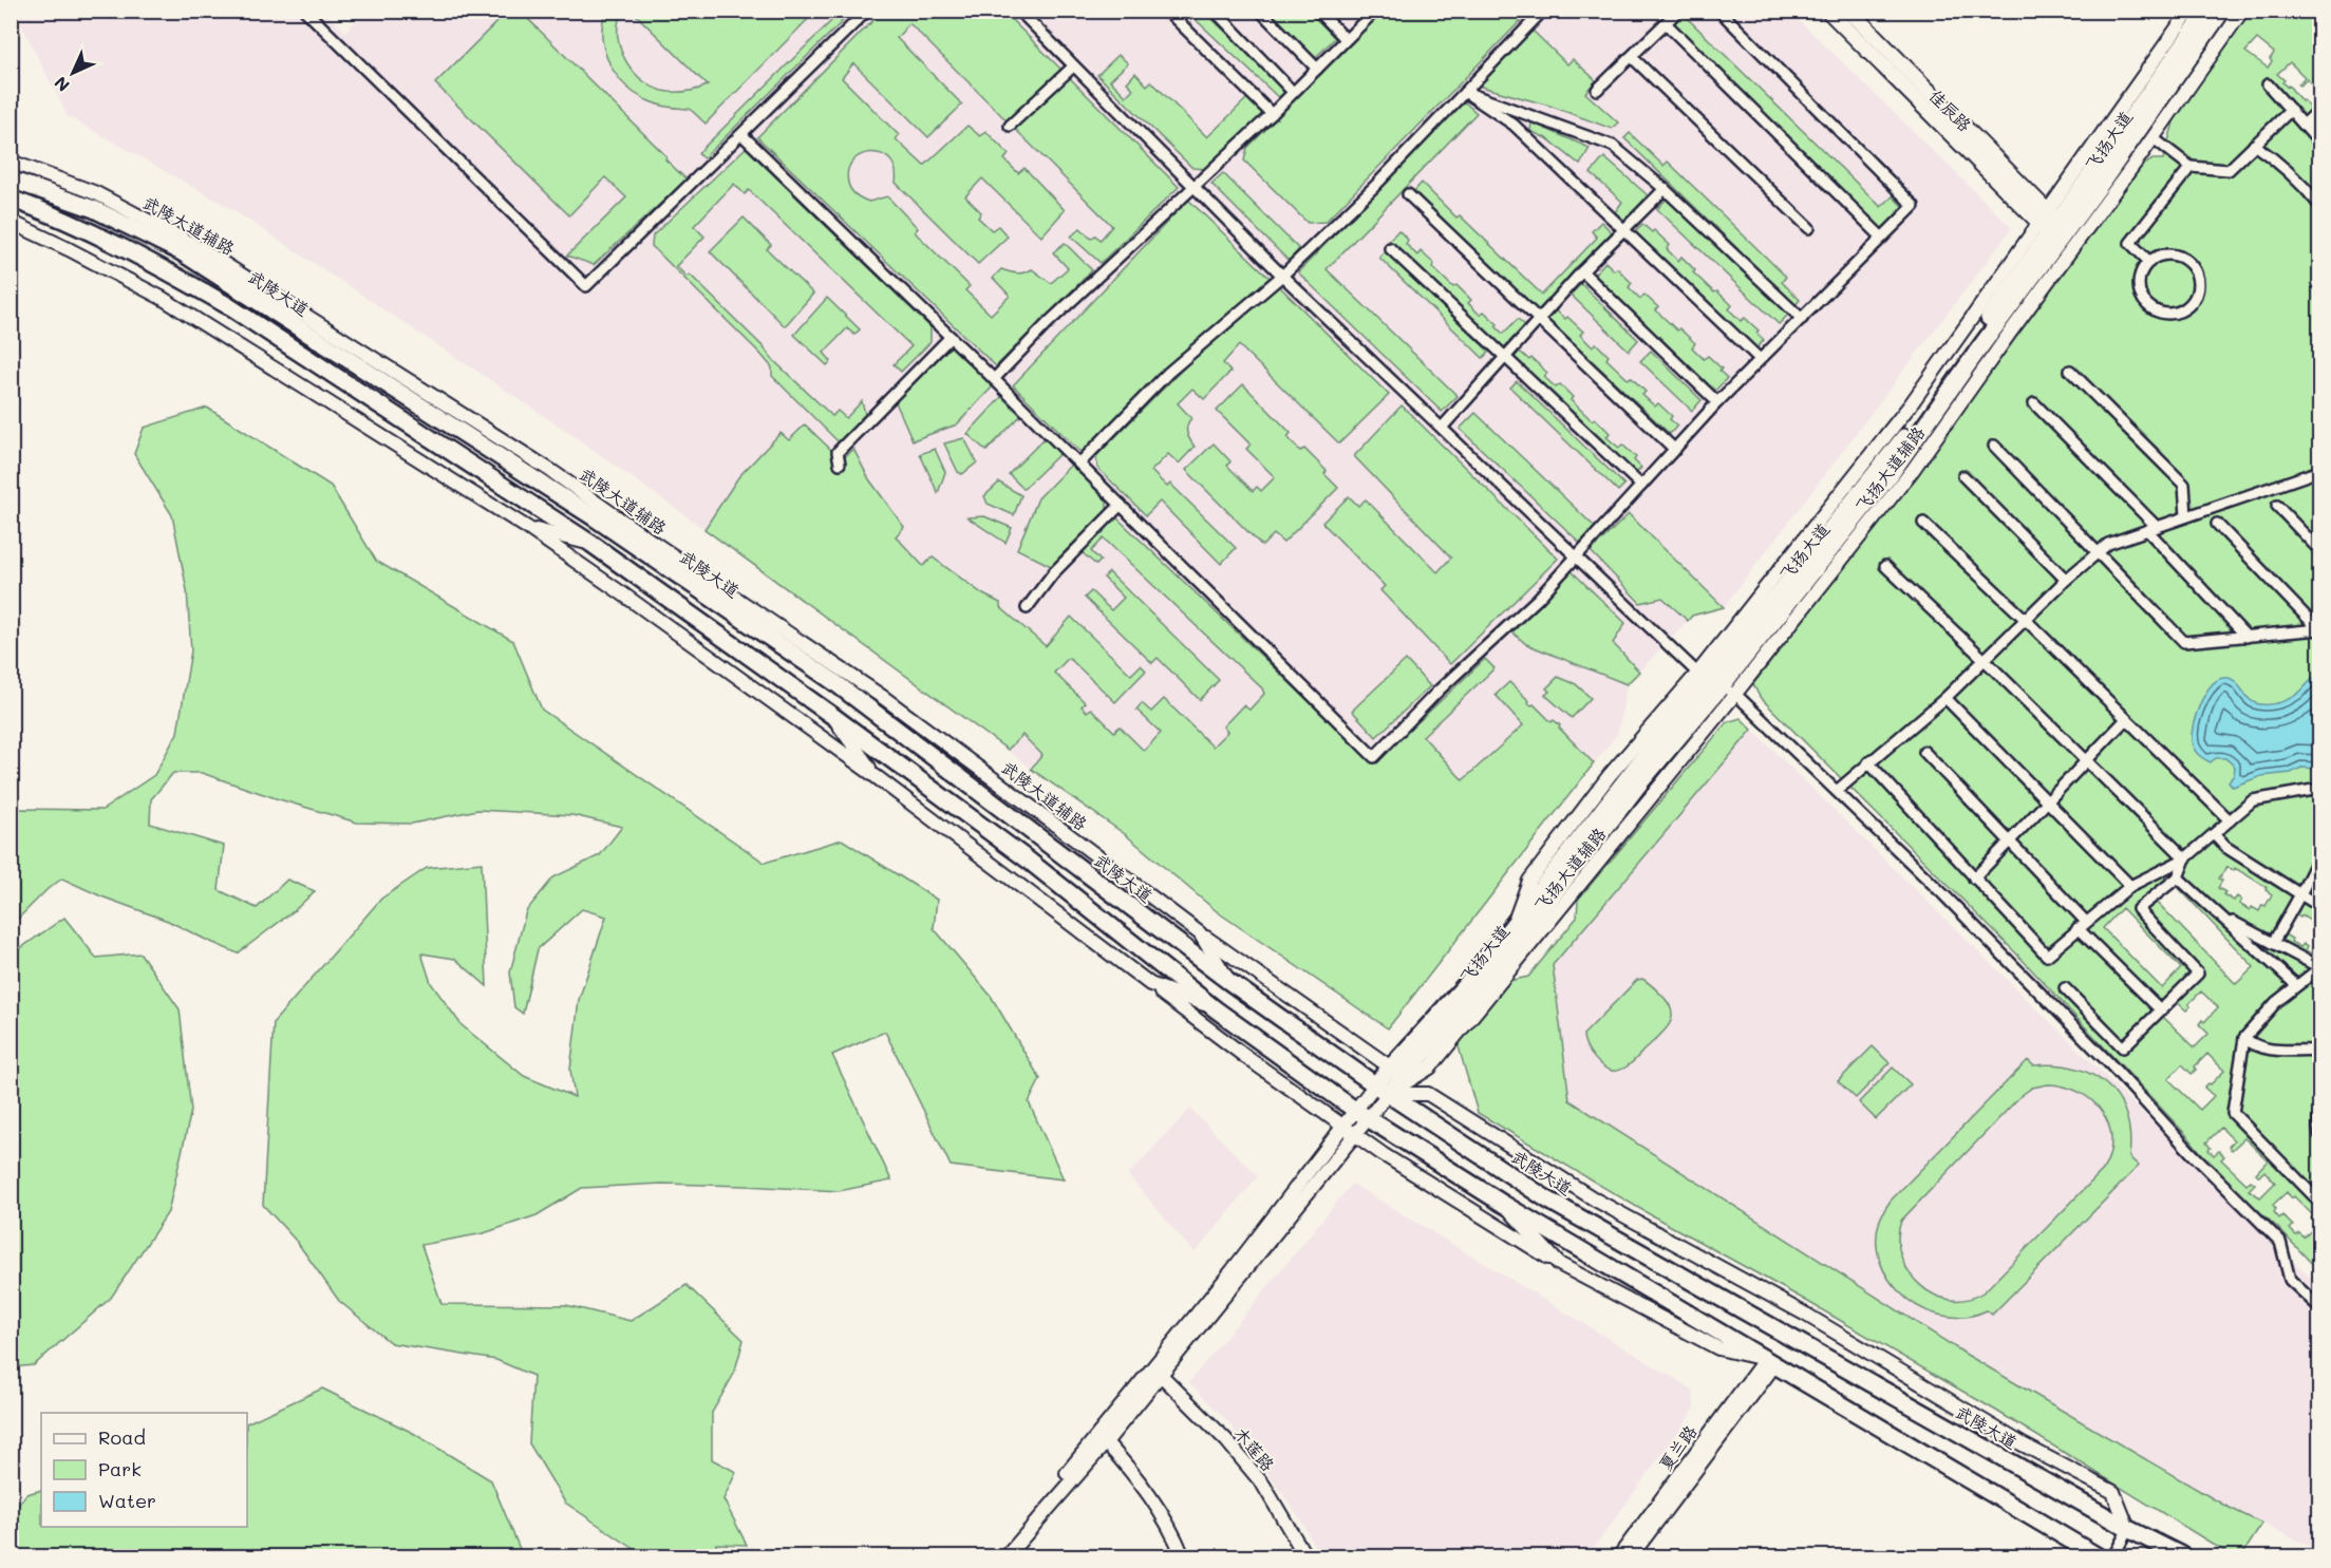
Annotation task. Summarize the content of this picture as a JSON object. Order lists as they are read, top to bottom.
{
  "streets": {
    "main road": ["佳辰路", "飞扬大道", "武陵大道"],
    "street": [
      "武陵大道辅路",
      "飞扬大道辅路",
      "夏兰路",
      "木莲路"
    ]
  },
  "crossings": [
    ["佳辰路", "飞扬大道"],
    ["佳辰路", "飞扬大道辅路"],
    ["飞扬大道", "武陵大道"],
    ["飞扬大道", "飞扬大道辅路"],
    ["武陵大道辅路", "武陵大道"]
  ],
  "legend": ["Road", "Park", "Water"],
  "north": "bottom left"
}
